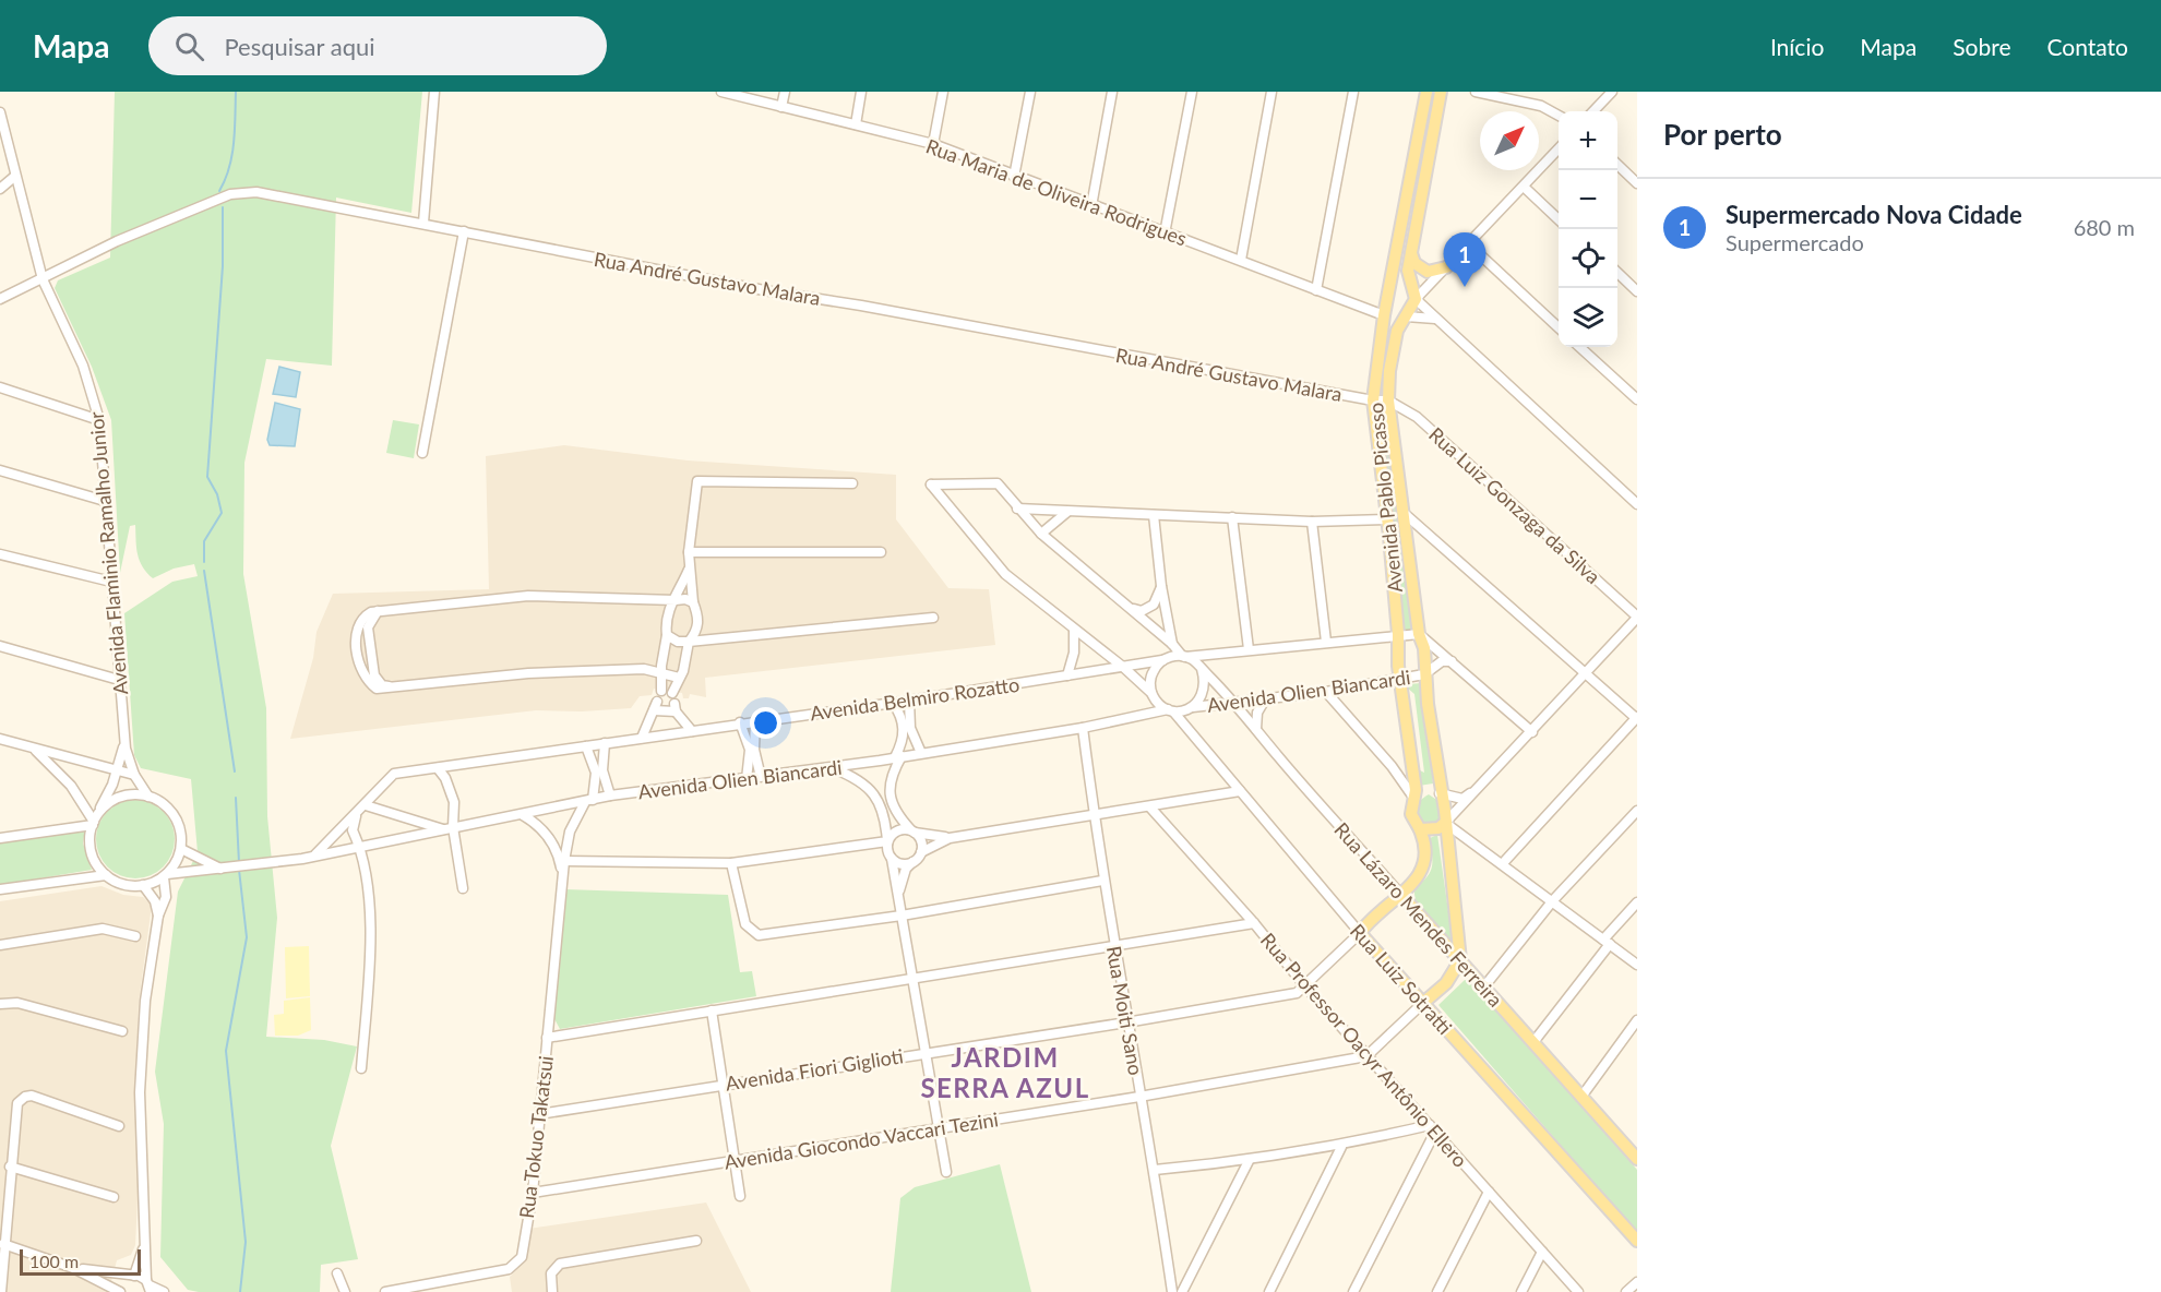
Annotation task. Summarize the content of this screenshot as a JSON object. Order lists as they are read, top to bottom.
{
  "streets": {
    "main road": [
      "Avenida Pablo Picasso",
      "Rua Lázaro Mendes Ferreira",
      "Rua Luiz Sotratti",
      "Avenida Fiori Giglioti"
    ],
    "street": [
      "Rua Maria de Oliveira Rodrigues",
      "Rua André Gustavo Malara",
      "Rua Luiz Gonzaga da Silva",
      "Avenida Flaminio Ramalho Junior",
      "Avenida Olien Biancardi",
      "Avenida Belmiro Rozatto",
      "Rua Moiti Sano",
      "Rua Professor Oacyr Antônio Ellero",
      "Rua Tokuo Takatsui",
      "Avenida Giocondo Vaccari Tezini"
    ]
  },
  "crossings": [
    ["Rua Maria de Oliveira Rodrigues", "Avenida Pablo Picasso"],
    ["Rua André Gustavo Malara", "Avenida Pablo Picasso"],
    ["Rua André Gustavo Malara", "Rua Luiz Gonzaga da Silva"],
    ["Rua André Gustavo Malara", "Avenida Flaminio Ramalho Junior"],
    ["Avenida Pablo Picasso", "Rua Luiz Gonzaga da Silva"],
    ["Avenida Pablo Picasso", "Avenida Olien Biancardi"],
    ["Avenida Pablo Picasso", "Rua Lázaro Mendes Ferreira"],
    ["Avenida Pablo Picasso", "Avenida Fiori Giglioti"],
    ["Avenida Flaminio Ramalho Junior", "Avenida Olien Biancardi"],
    ["Avenida Olien Biancardi", "Avenida Belmiro Rozatto"],
    ["Avenida Olien Biancardi", "Rua Lázaro Mendes Ferreira"],
    ["Avenida Olien Biancardi", "Rua Luiz Sotratti"],
    ["Avenida Olien Biancardi", "Rua Moiti Sano"],
    ["Avenida Olien Biancardi", "Rua Tokuo Takatsui"],
    ["Avenida Belmiro Rozatto", "Rua Lázaro Mendes Ferreira"],
    ["Avenida Belmiro Rozatto", "Rua Luiz Sotratti"],
    ["Rua Lázaro Mendes Ferreira", "Rua Luiz Sotratti"],
    ["Rua Lázaro Mendes Ferreira", "Avenida Fiori Giglioti"],
    ["Rua Luiz Sotratti", "Avenida Fiori Giglioti"],
    ["Rua Moiti Sano", "Avenida Fiori Giglioti"],
    ["Rua Moiti Sano", "Avenida Giocondo Vaccari Tezini"],
    ["Rua Professor Oacyr Antônio Ellero", "Avenida Fiori Giglioti"],
    ["Rua Professor Oacyr Antônio Ellero", "Avenida Giocondo Vaccari Tezini"],
    ["Avenida Fiori Giglioti", "Rua Tokuo Takatsui"],
    ["Rua Tokuo Takatsui", "Avenida Giocondo Vaccari Tezini"]
  ],
  "districts": ["JARDIM SERRA AZUL"],
  "scale_bar": "100 m",
  "north": "top right",
  "page": {
    "header": "Mapa",
    "search": "Pesquisar aqui",
    "nav": [
      "Início",
      "Mapa",
      "Sobre",
      "Contato"
    ],
    "heading": "Por perto",
    "map_buttons": ["+", "−"],
    "list": [
      {
        "mark": "1",
        "name": "Supermercado Nova Cidade",
        "note": "Supermercado",
        "value": "680 m"
      }
    ],
    "pins": "1",
    "scale": "100 m"
  }
}
